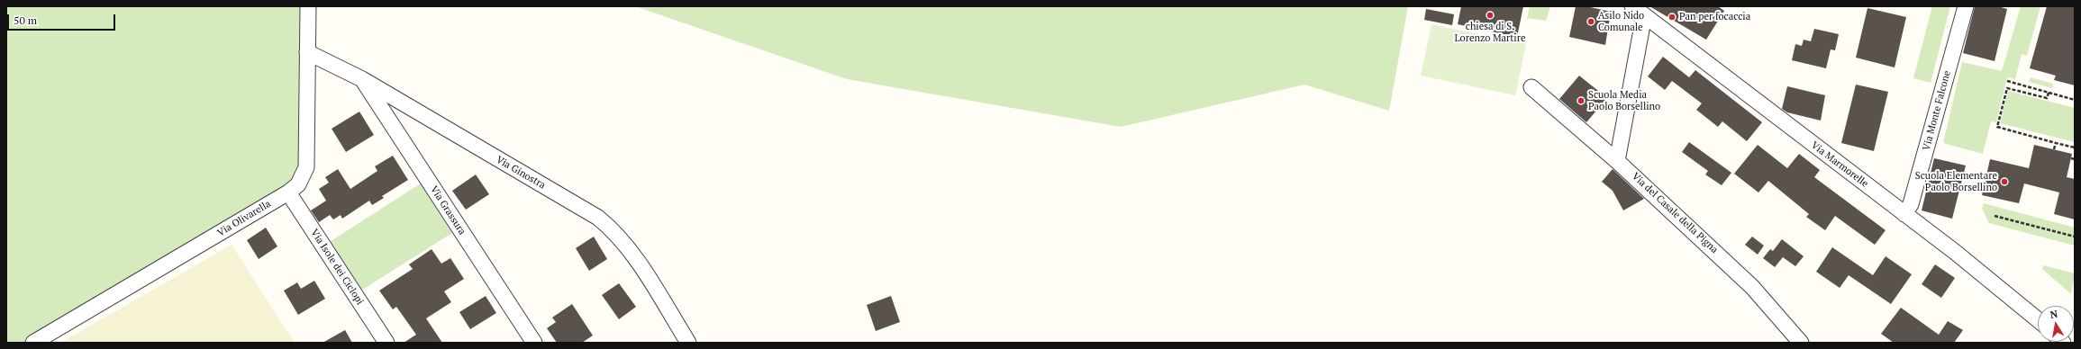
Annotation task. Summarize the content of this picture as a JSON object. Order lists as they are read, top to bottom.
{
  "streets": {
    "street": [
      "Via Monte Falcone",
      "Via Marmorelle",
      "Via Ginostra",
      "Via Grassura",
      "Via del Casale della Pigna",
      "Via Olivarella",
      "Via Isole dei Ciclopi"
    ]
  },
  "crossings": [
    ["Via Monte Falcone", "Via Marmorelle"],
    ["Via Ginostra", "Via Grassura"],
    ["Via Ginostra", "Via Olivarella"],
    ["Via Olivarella", "Via Isole dei Ciclopi"]
  ],
  "places": [
    "chiesa di S. Lorenzo Martire",
    "Pan per focaccia",
    "Asilo Nido Comunale",
    "Scuola Media Paolo Borsellino",
    "Scuola Elementare Paolo Borsellino"
  ],
  "scale_bar": "50 m",
  "north": "top"
}
